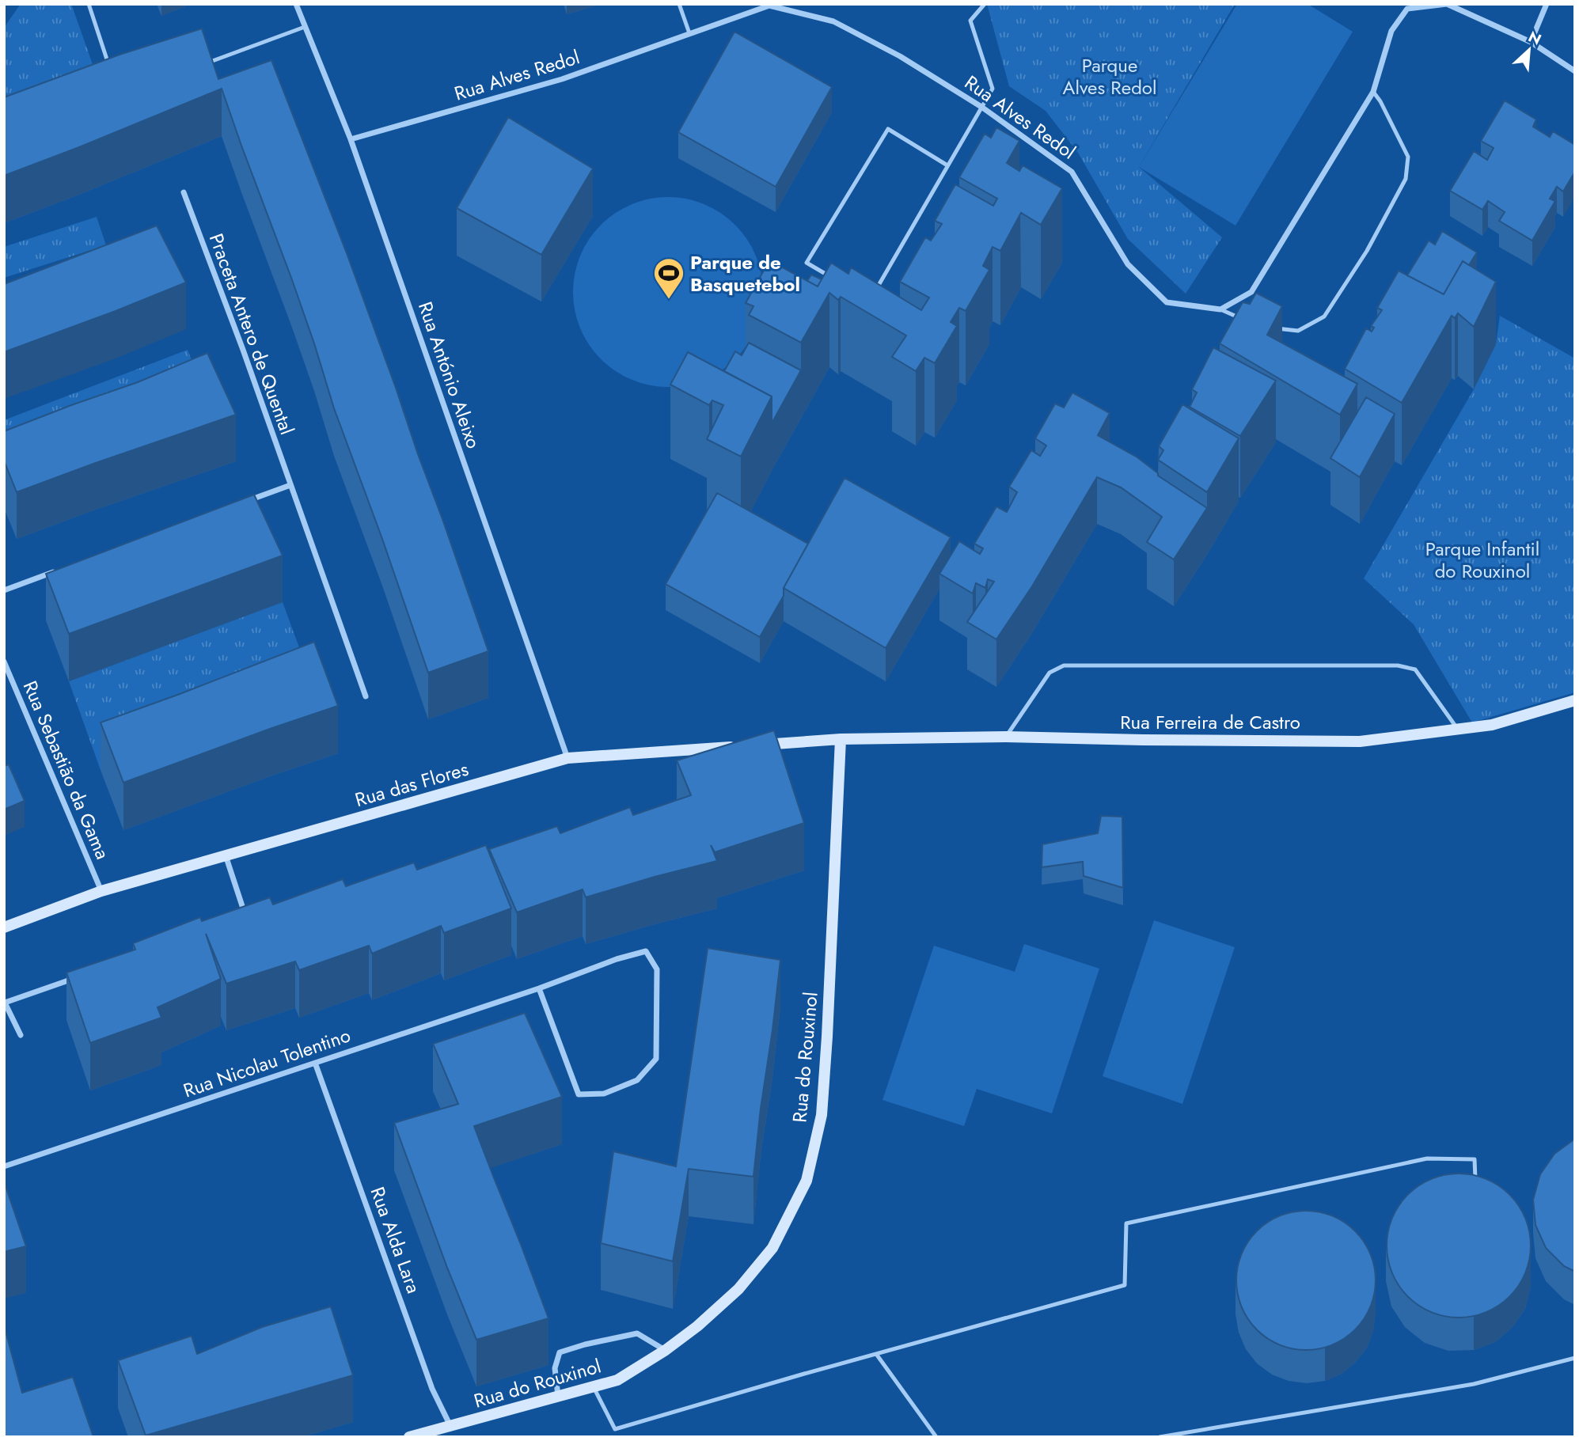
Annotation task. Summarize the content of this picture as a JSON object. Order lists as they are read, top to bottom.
{
  "streets": {
    "main road": ["Rua Ferreira de Castro", "Rua das Flores", "Rua do Rouxinol"],
    "street": [
      "Rua Alves Redol",
      "Praceta Antero de Quental",
      "Rua António Aleixo",
      "Rua Sebastião da Gama",
      "Rua Nicolau Tolentino",
      "Rua Alda Lara"
    ]
  },
  "crossings": [
    ["Rua Alves Redol", "Rua António Aleixo"],
    ["Rua António Aleixo", "Rua das Flores"],
    ["Rua Ferreira de Castro", "Rua das Flores"],
    ["Rua Ferreira de Castro", "Rua do Rouxinol"],
    ["Rua Sebastião da Gama", "Rua das Flores"],
    ["Rua das Flores", "Rua do Rouxinol"],
    ["Rua do Rouxinol", "Rua Alda Lara"],
    ["Rua Nicolau Tolentino", "Rua Alda Lara"]
  ],
  "parks": ["Parque Alves Redol", "Parque Infantil do Rouxinol"],
  "places": {
    "sports": ["Parque de Basquetebol"]
  },
  "north": "top right"
}
